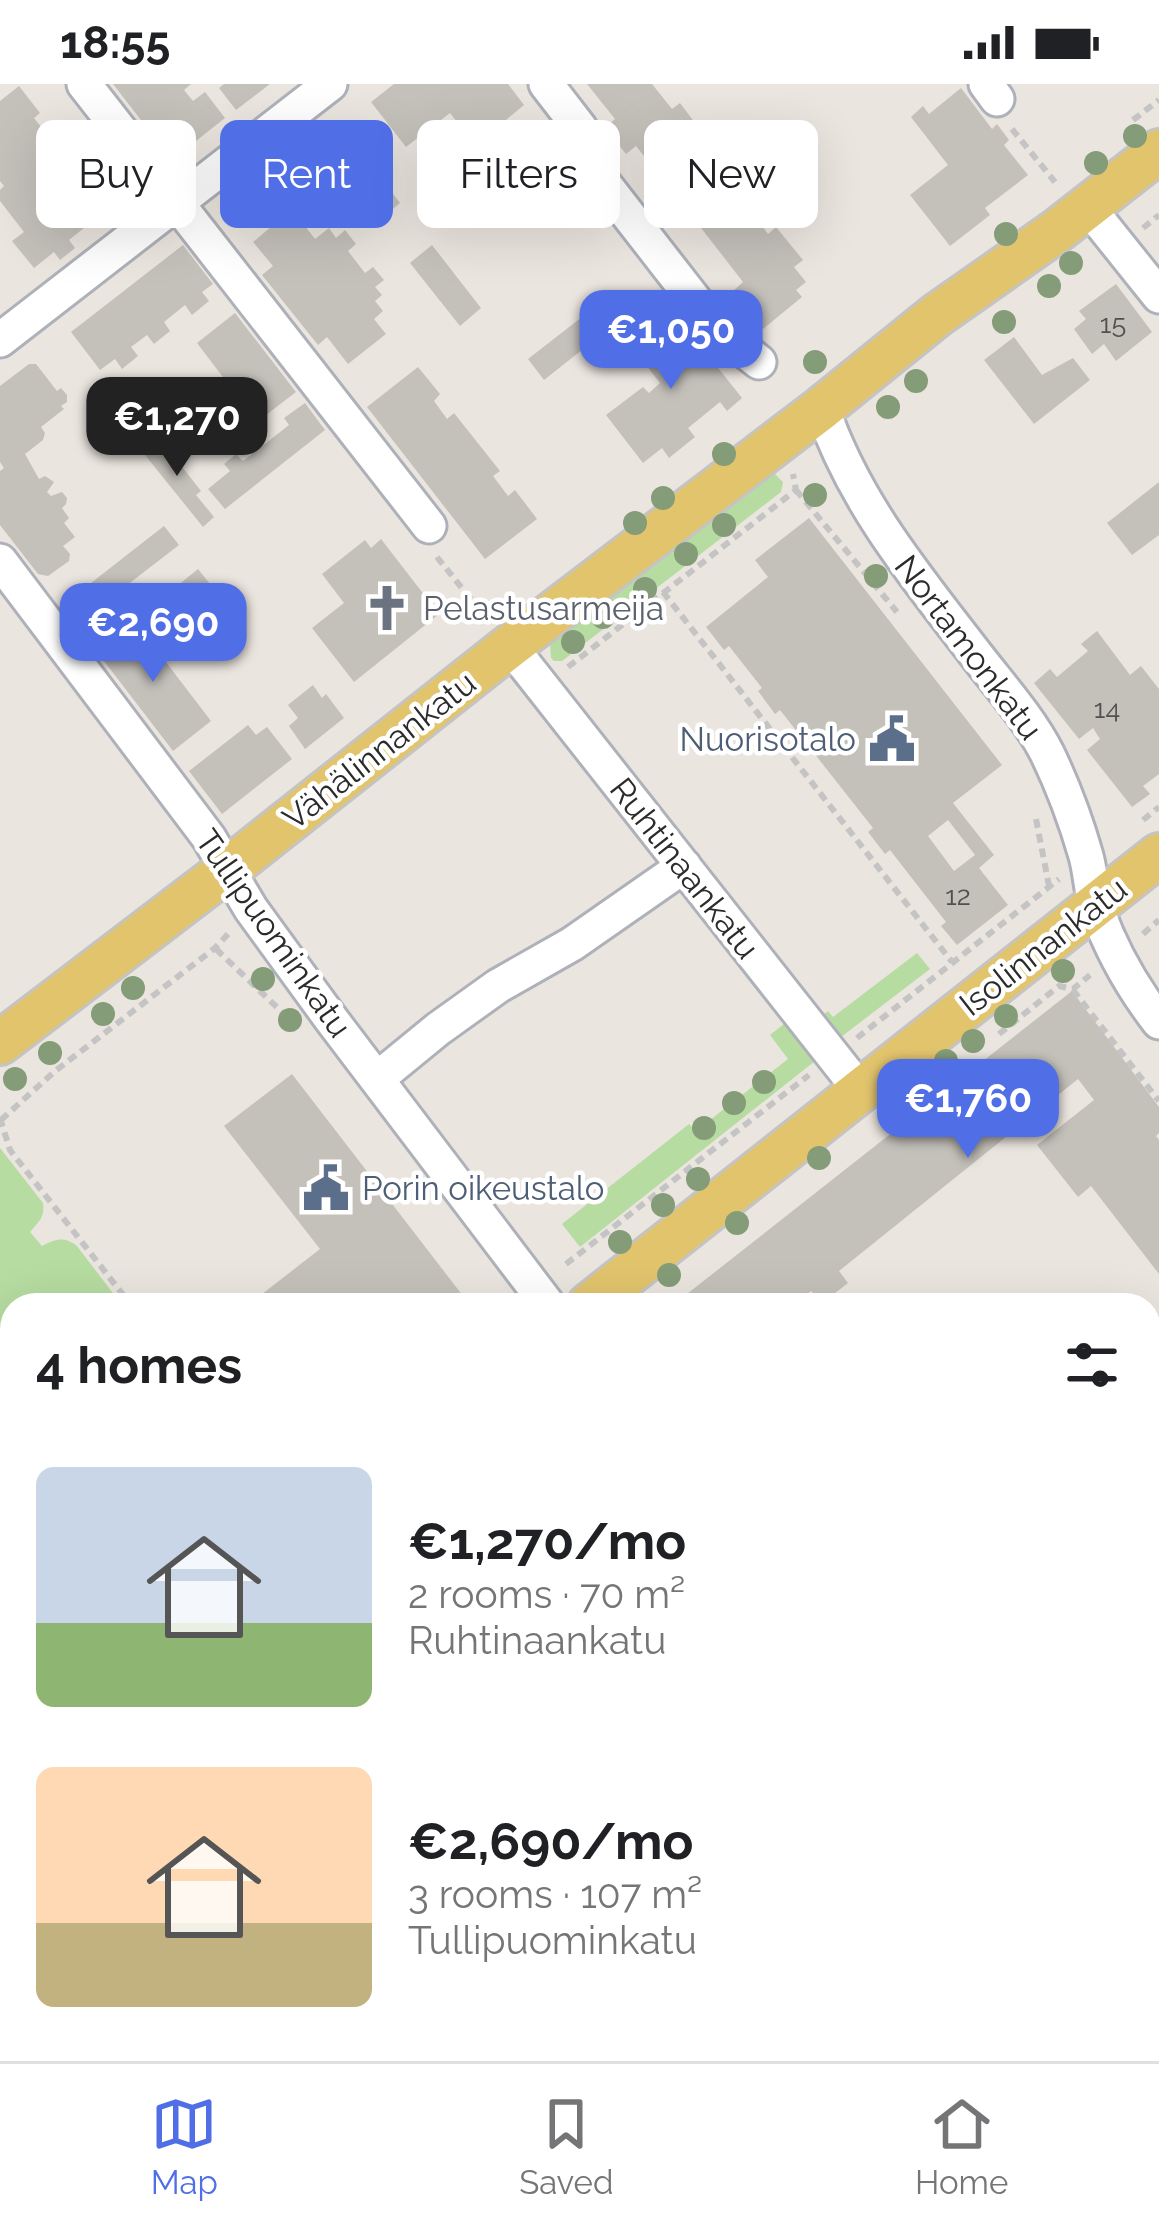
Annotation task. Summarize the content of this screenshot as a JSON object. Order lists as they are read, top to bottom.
{
  "streets": {
    "main road": ["Vähälinnankatu", "Isolinnankatu"],
    "street": ["Nortamonkatu", "Ruhtinaankatu", "Tullipuominkatu"]
  },
  "crossings": [
    ["Nortamonkatu", "Vähälinnankatu"],
    ["Nortamonkatu", "Isolinnankatu"],
    ["Vähälinnankatu", "Ruhtinaankatu"],
    ["Vähälinnankatu", "Tullipuominkatu"],
    ["Ruhtinaankatu", "Isolinnankatu"]
  ],
  "places": {
    "church": ["Pelastusarmeija"],
    "public building": ["Nuorisotalo", "Porin oikeustalo"]
  },
  "house_numbers": ["15", "14", "12"],
  "page": {
    "status": "18:55",
    "chip": [
      "Buy",
      "Rent",
      "Filters",
      "New"
    ],
    "price": [
      "€1,050",
      "€1,270",
      "€2,690",
      "€1,760"
    ],
    "heading": "4 homes",
    "list": [
      {
        "name": "€1,270/mo",
        "note": "2 rooms · 70 m² · Ruhtinaankatu"
      },
      {
        "name": "€2,690/mo",
        "note": "3 rooms · 107 m² · Tullipuominkatu"
      }
    ],
    "tabs": ["Map", "Saved", "Home"]
  }
}
